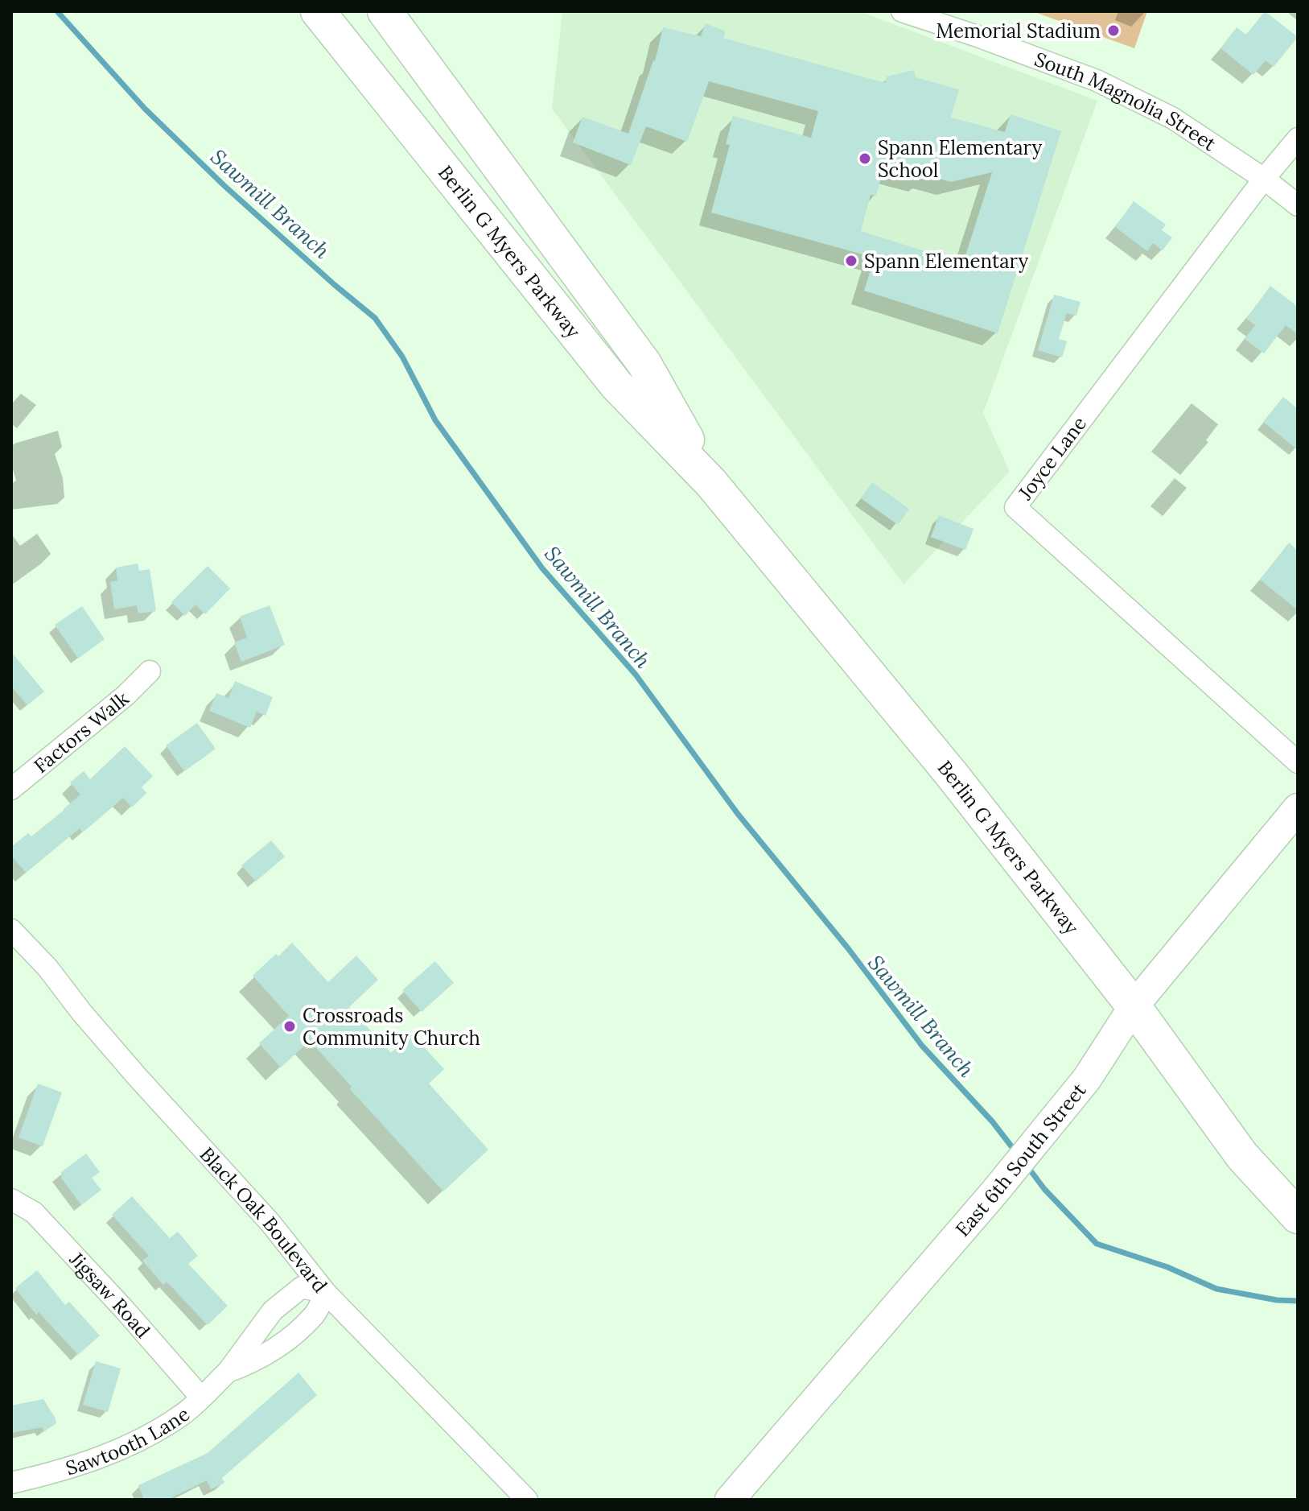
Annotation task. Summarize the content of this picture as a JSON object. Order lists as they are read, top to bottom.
{
  "streets": {
    "main road": ["Berlin G Myers Parkway"],
    "street": [
      "South Magnolia Street",
      "Joyce Lane",
      "Factors Walk",
      "East 6th South Street",
      "Black Oak Boulevard",
      "Jigsaw Road",
      "Sawtooth Lane"
    ]
  },
  "crossings": [
    ["South Magnolia Street", "Joyce Lane"],
    ["Berlin G Myers Parkway", "East 6th South Street"],
    ["Black Oak Boulevard", "Sawtooth Lane"],
    ["Jigsaw Road", "Sawtooth Lane"]
  ],
  "water": ["Sawmill Branch"],
  "places": [
    "Memorial Stadium",
    "Spann Elementary School",
    "Spann Elementary",
    "Crossroads Community Church"
  ]
}
